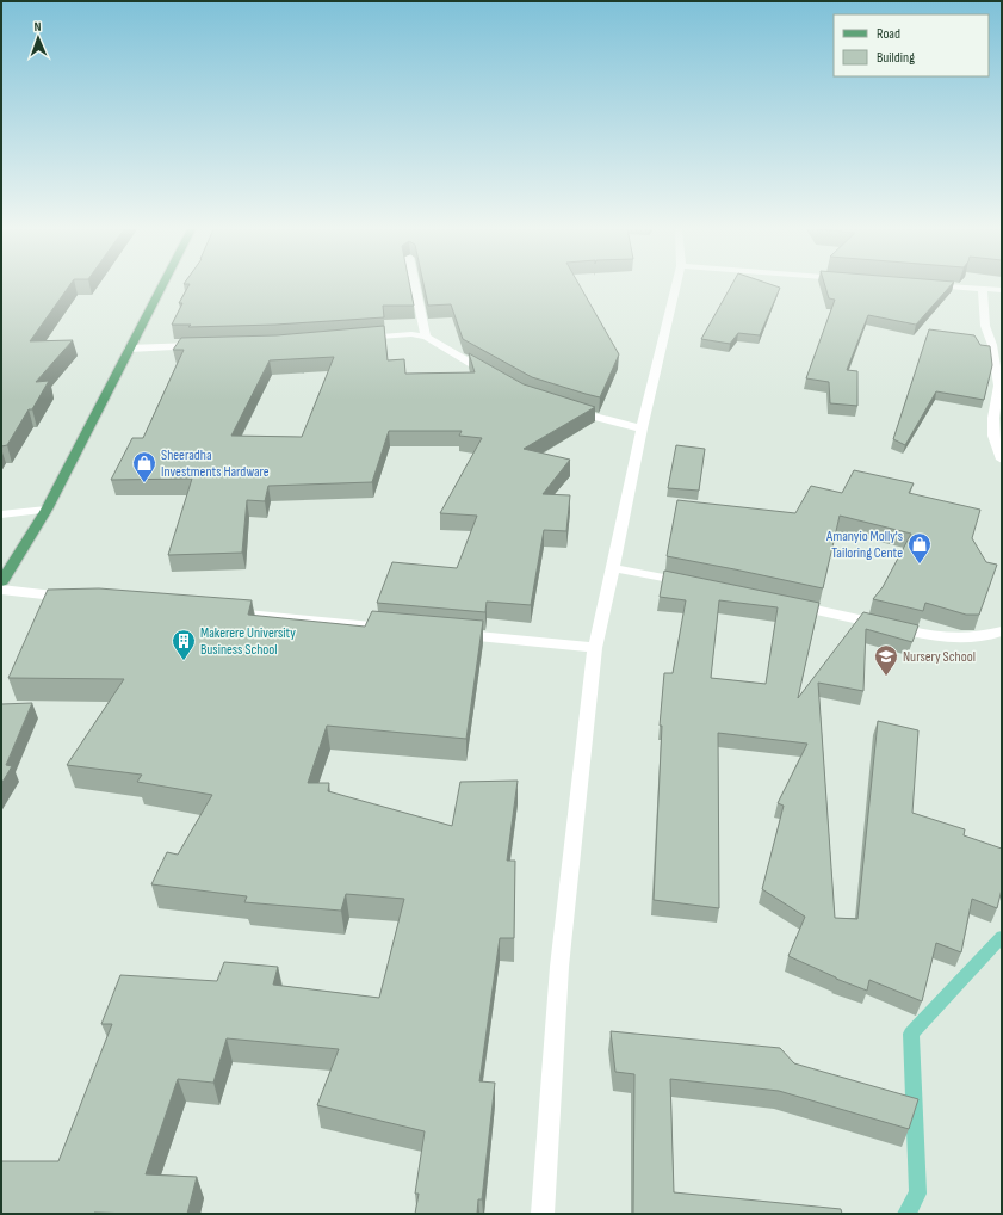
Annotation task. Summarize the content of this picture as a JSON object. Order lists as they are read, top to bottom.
{
  "places": {
    "shop": ["Sheeradha Investments Hardware", "Amanyio Molly's Tailoring Cente"],
    "building": ["Makerere University Business School"],
    "school or university": ["Nursery School"]
  },
  "legend": ["Road", "Building"],
  "north": "top"
}
